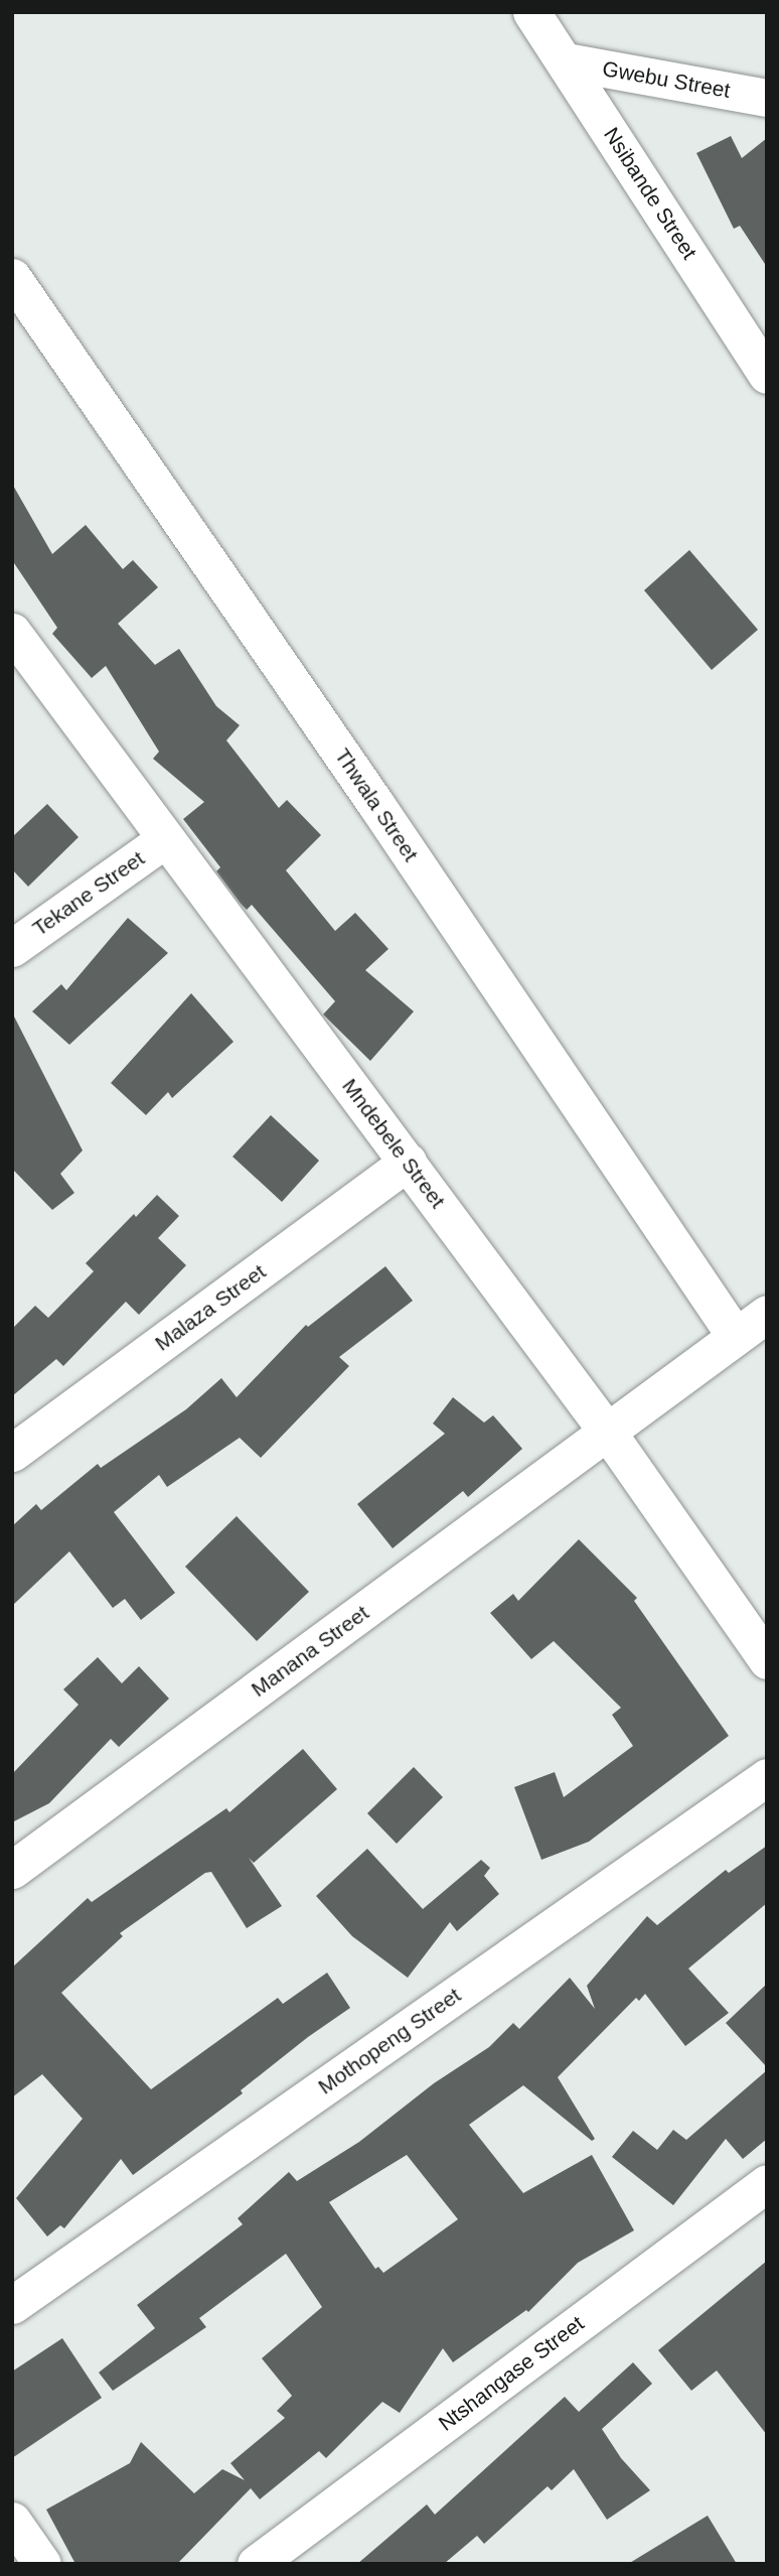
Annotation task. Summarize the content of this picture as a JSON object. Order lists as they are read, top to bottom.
{
  "streets": {
    "street": [
      "Gwebu Street",
      "Nsibande Street",
      "Thwala Street",
      "Tekane Street",
      "Mndebele Street",
      "Malaza Street",
      "Manana Street",
      "Mothopeng Street",
      "Ntshangase Street"
    ]
  },
  "crossings": [
    ["Gwebu Street", "Nsibande Street"],
    ["Thwala Street", "Manana Street"],
    ["Tekane Street", "Mndebele Street"],
    ["Mndebele Street", "Malaza Street"],
    ["Mndebele Street", "Manana Street"]
  ]
}
